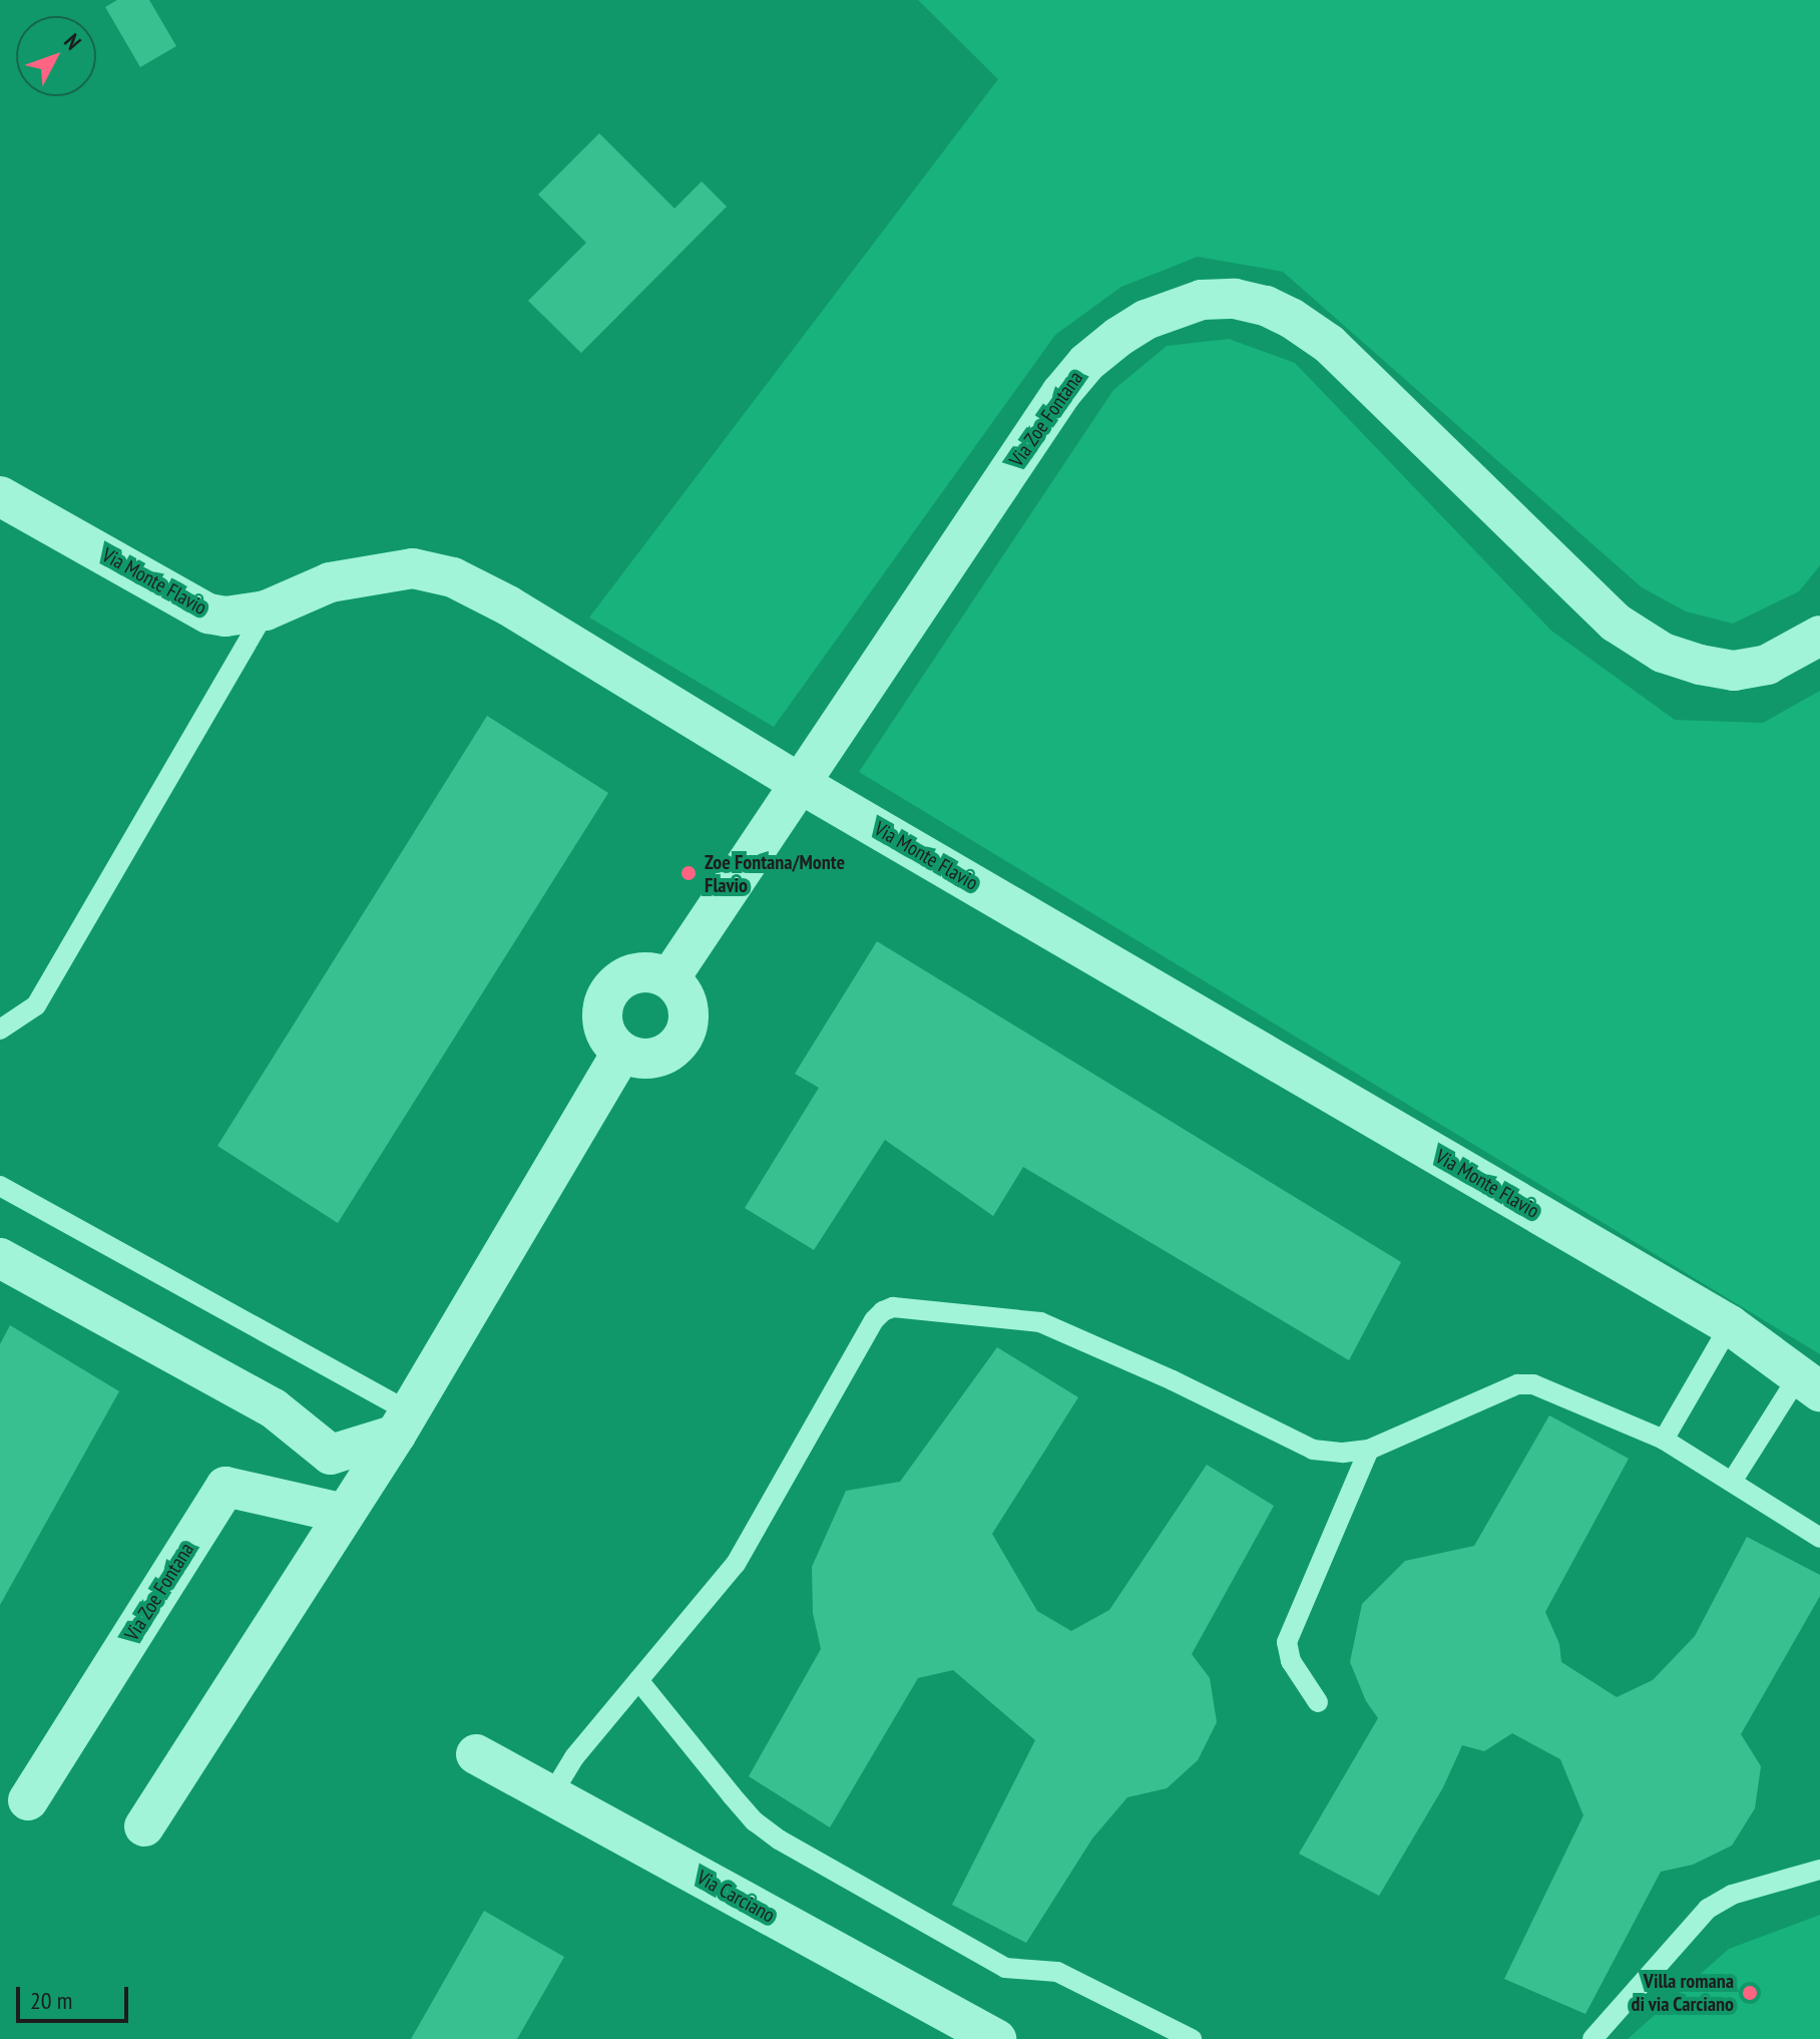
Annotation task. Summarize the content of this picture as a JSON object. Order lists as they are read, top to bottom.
{
  "streets": {
    "street": ["Via Zoe Fontana", "Via Monte Flavio", "Via Carciano"]
  },
  "crossings": [
    ["Via Zoe Fontana", "Via Monte Flavio"]
  ],
  "places": ["Zoe Fontana/Monte Flavio", "Villa romana di via Carciano"],
  "scale_bar": "20 m",
  "north": "top right"
}
